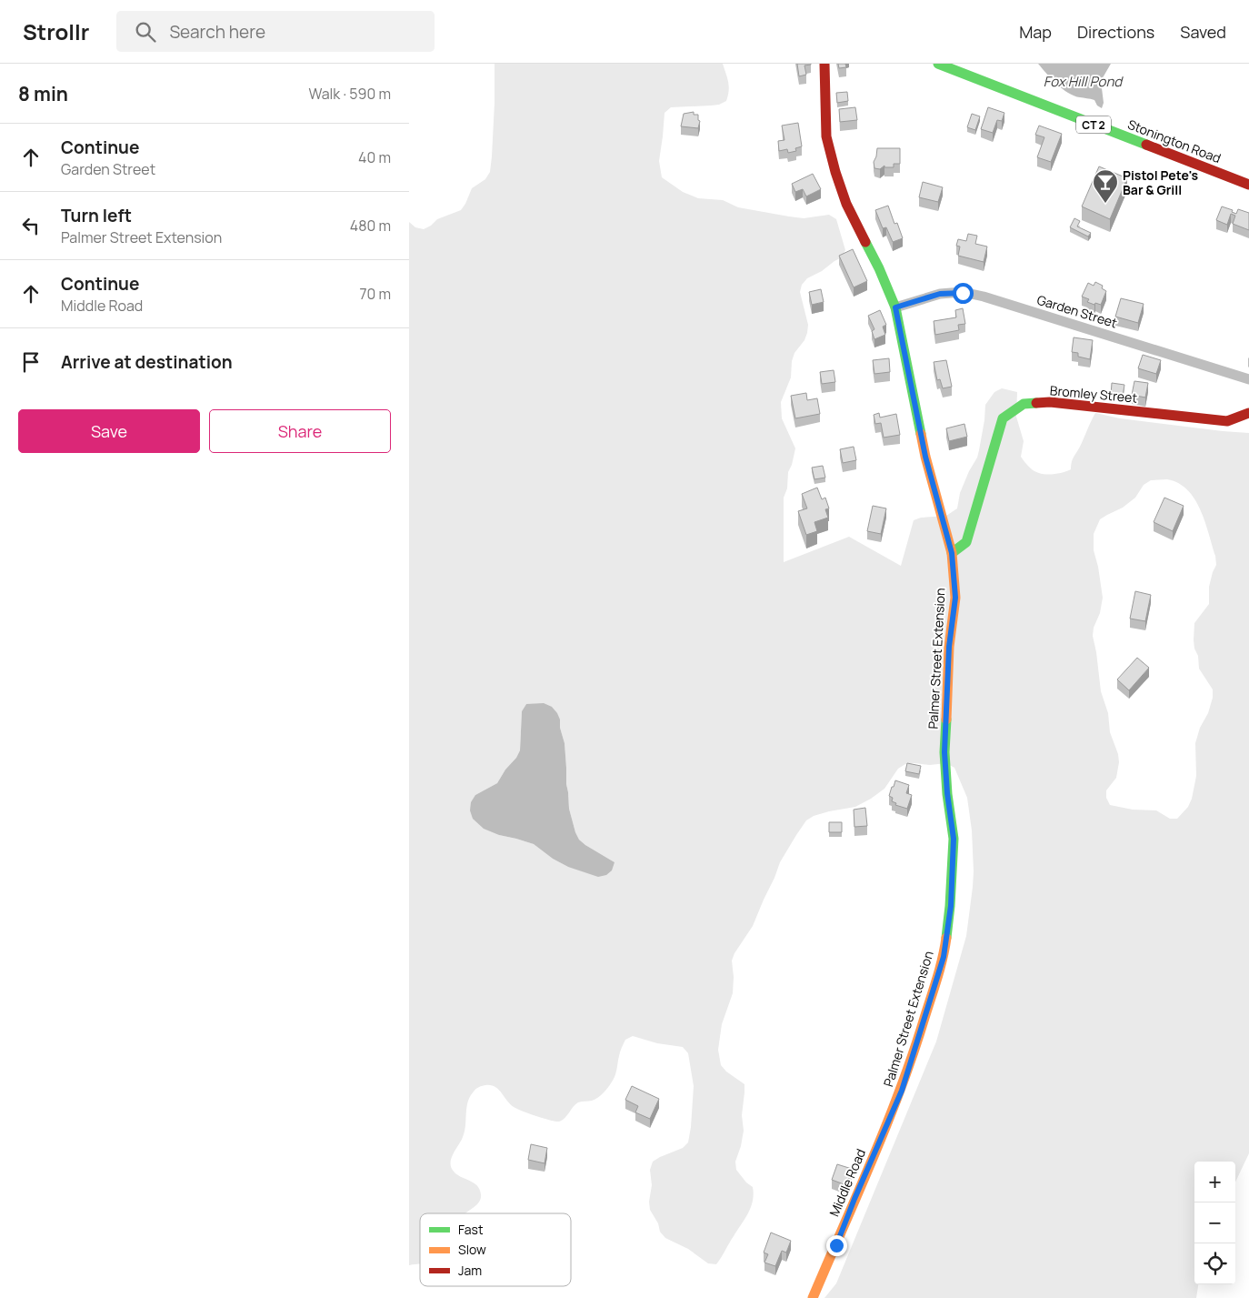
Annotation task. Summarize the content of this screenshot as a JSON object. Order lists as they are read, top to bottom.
{
  "streets": {
    "main road": [
      "CT 2",
      "Stonington Road",
      "Bromley Street",
      "Palmer Street Extension",
      "Middle Road"
    ],
    "street": ["Garden Street"]
  },
  "crossings": [
    ["Garden Street", "Palmer Street Extension"],
    ["Bromley Street", "Palmer Street Extension"],
    ["Palmer Street Extension", "Middle Road"]
  ],
  "water": ["Fox Hill Pond"],
  "places": {
    "bar": ["Pistol Pete's Bar & Grill"]
  },
  "legend": ["Fast", "Slow", "Jam"],
  "page": {
    "header": "Strollr",
    "search": "Search here",
    "nav": ["Map", "Directions", "Saved"],
    "heading": ["8 min", "Walk · 590 m"],
    "list": [
      ["Continue", "Garden Street", "40 m"],
      ["Turn left", "Palmer Street Extension", "480 m"],
      ["Continue", "Middle Road", "70 m"],
      "Arrive at destination"
    ],
    "buttons": ["Save", "Share"],
    "map_buttons": ["+", "−"]
  }
}
